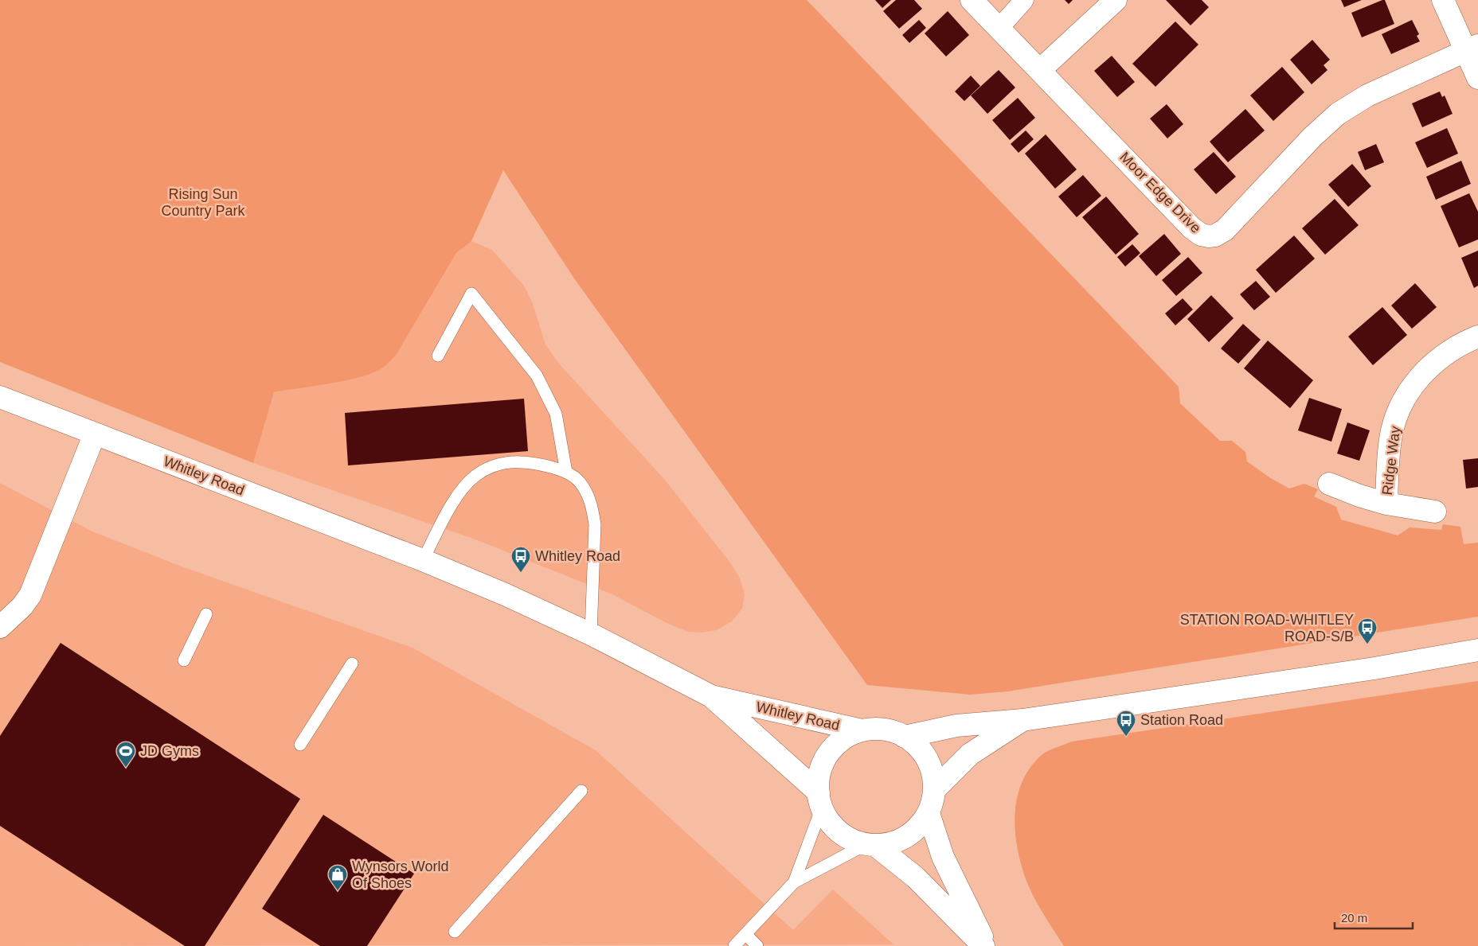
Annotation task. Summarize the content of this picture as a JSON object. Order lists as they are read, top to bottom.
{
  "streets": {
    "main road": ["Moor Edge Drive", "Ridge Way", "Whitley Road"]
  },
  "parks": ["Rising Sun Country Park"],
  "places": {
    "bus stop": ["Whitley Road", "STATION ROAD-WHITLEY ROAD-S/B", "Station Road"],
    "sports": ["JD Gyms"],
    "shop": ["Wynsors World Of Shoes"]
  },
  "scale_bar": "20 m"
}
